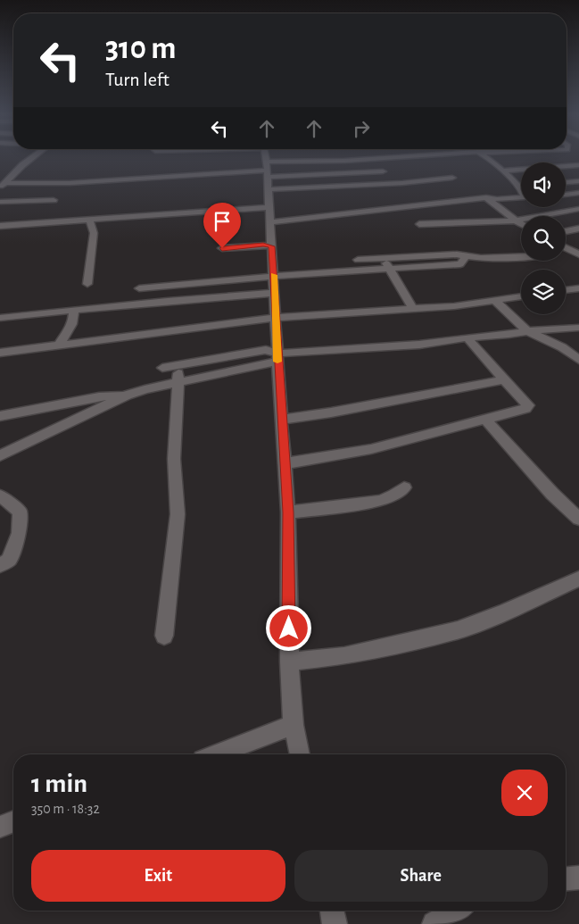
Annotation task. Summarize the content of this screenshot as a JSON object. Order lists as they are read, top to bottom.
{
  "page": {
    "turn": ["310 m", "Turn left"],
    "heading": ["1 min", "350 m · 18:32"],
    "buttons": ["Exit", "Share"]
  }
}
